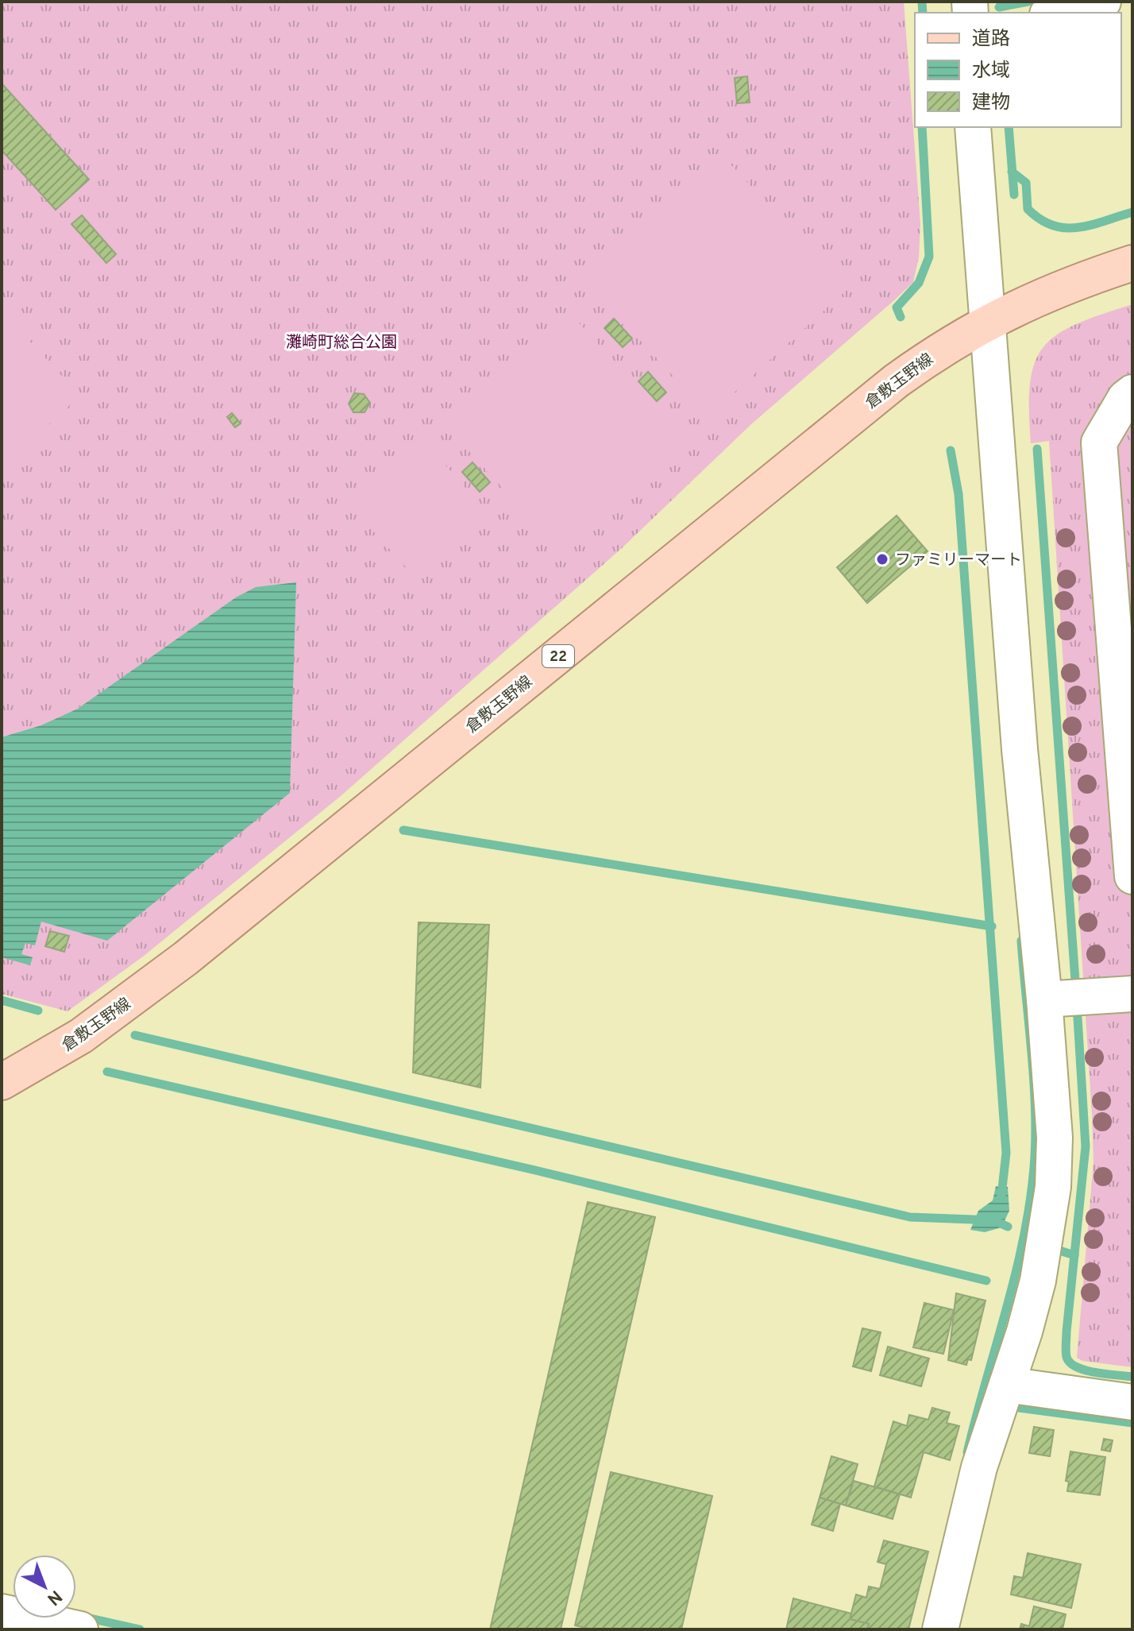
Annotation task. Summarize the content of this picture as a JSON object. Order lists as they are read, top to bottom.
{
  "streets": {
    "main road": ["倉敷玉野線", "22"]
  },
  "parks": ["灘崎町総合公園"],
  "places": ["ファミリーマート"],
  "legend": ["道路", "水域", "建物"],
  "north": "bottom right"
}
